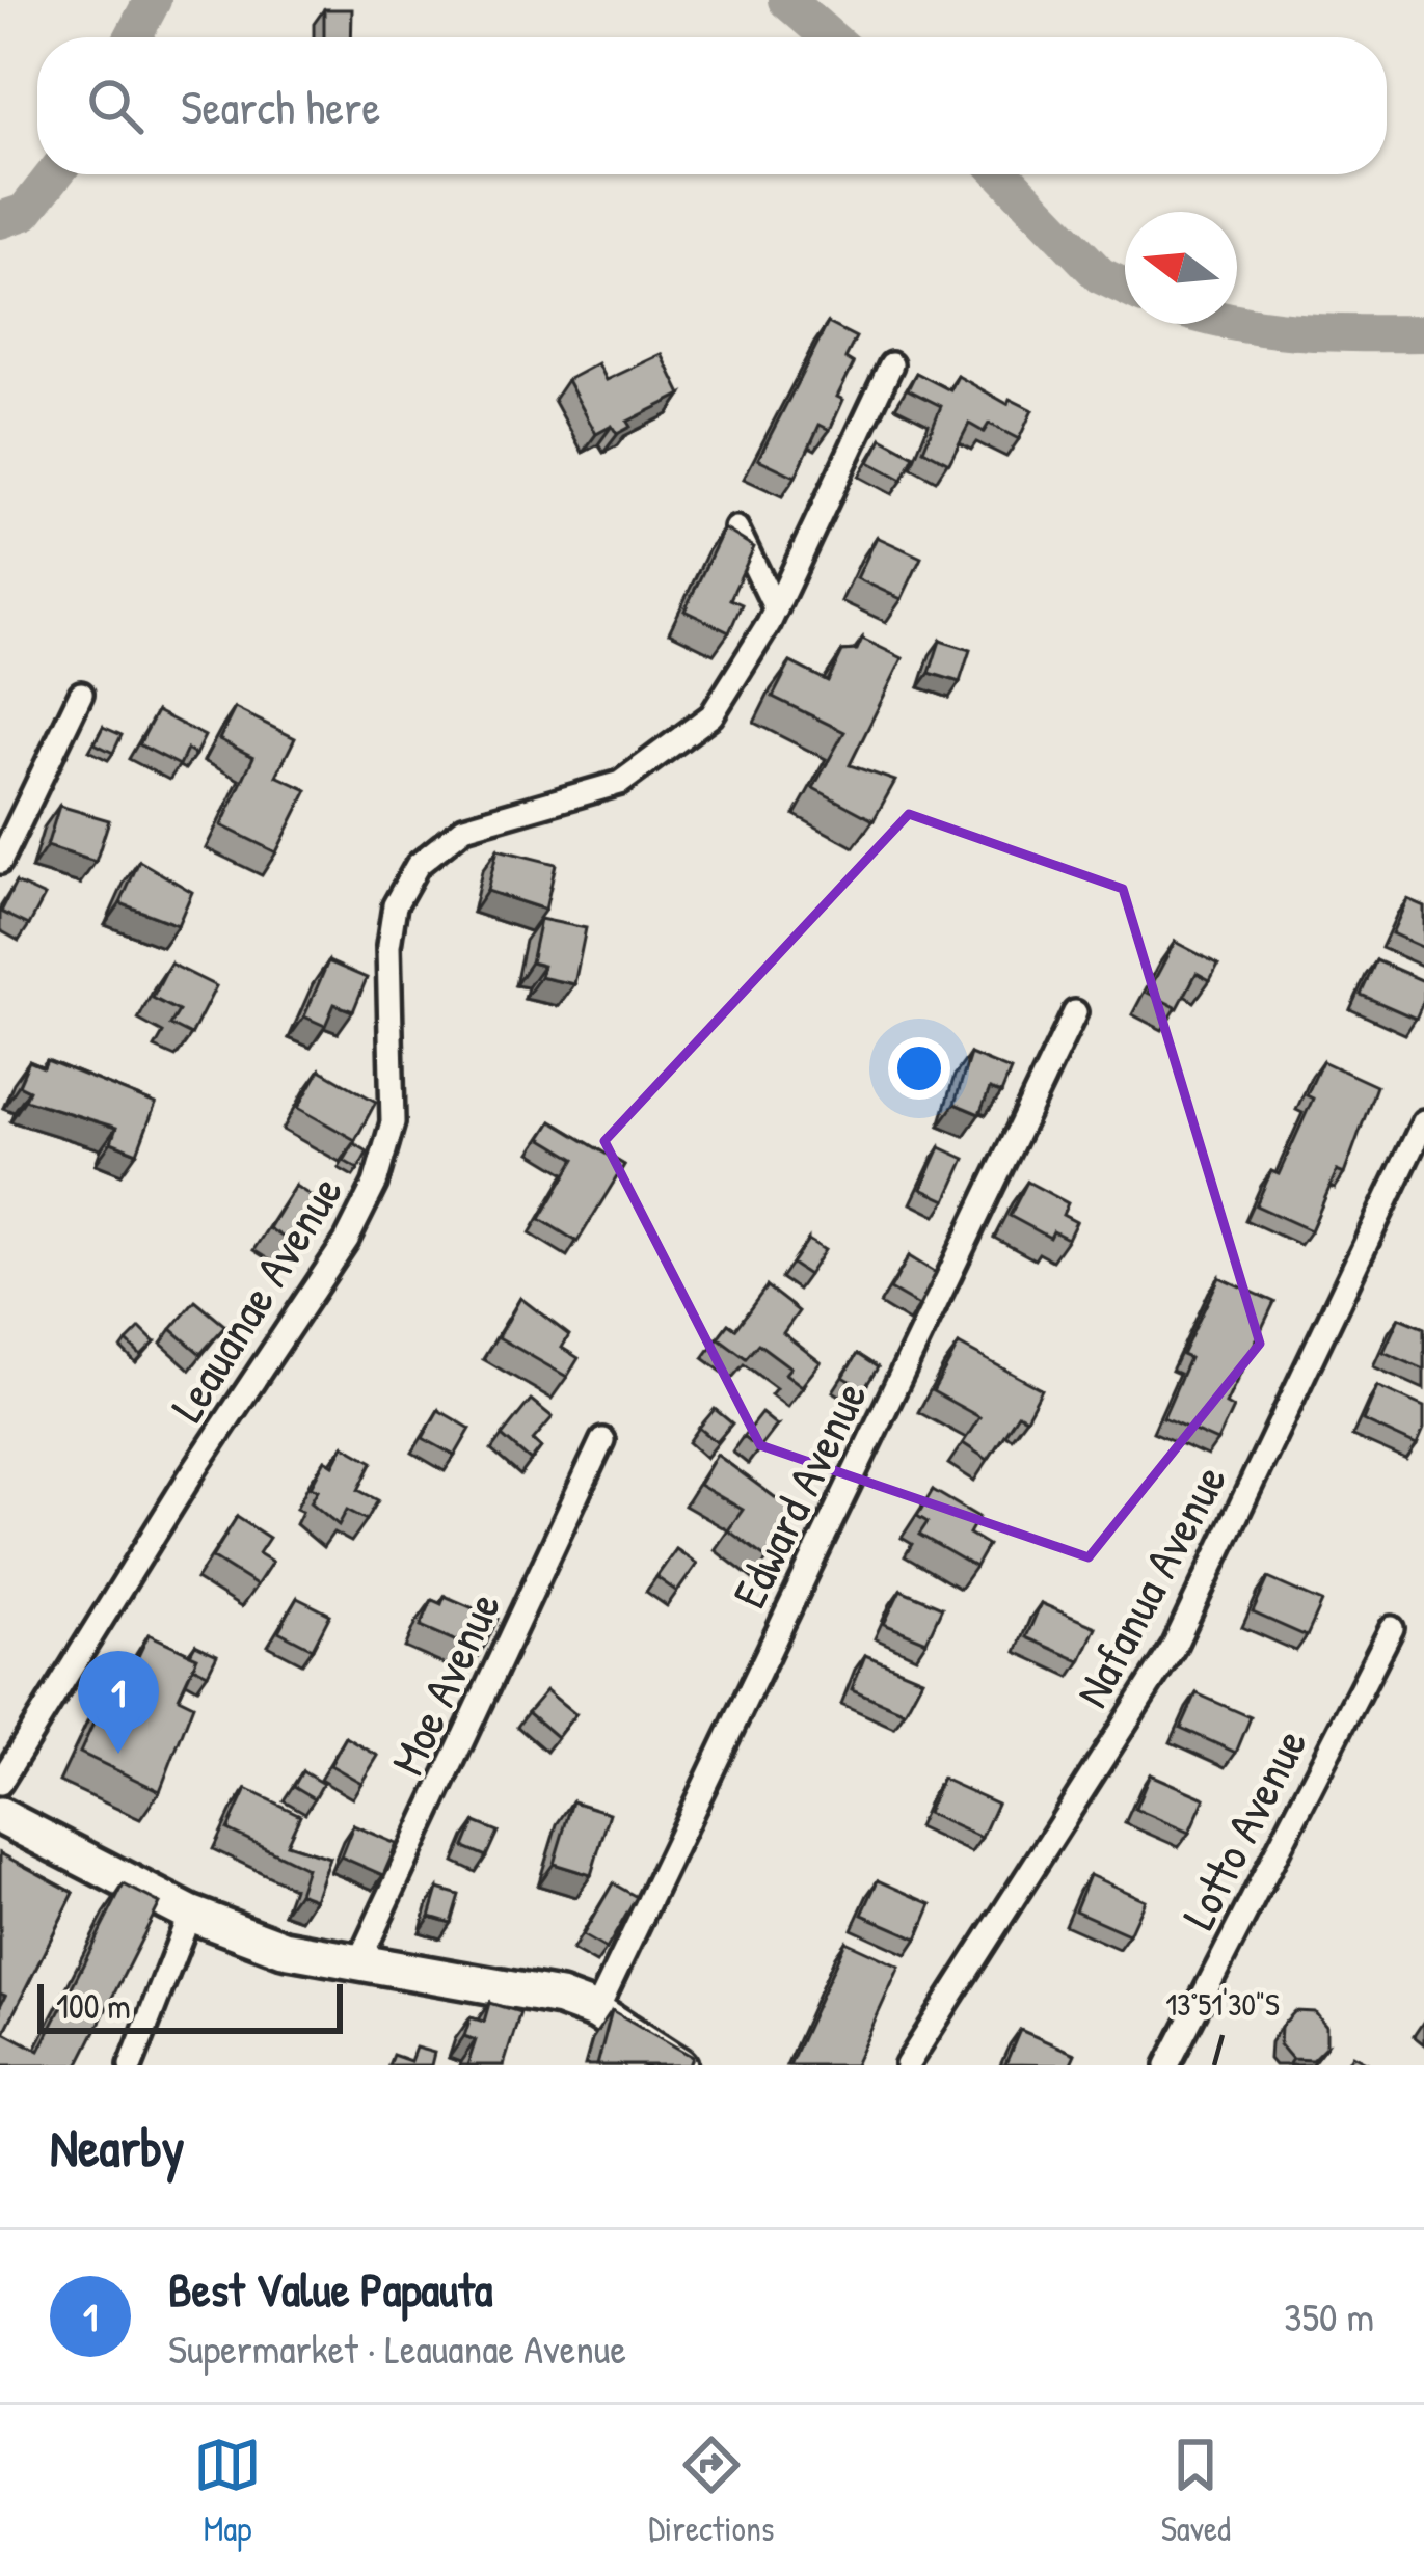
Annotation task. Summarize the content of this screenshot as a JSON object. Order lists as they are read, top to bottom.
{
  "streets": {
    "street": [
      "Leauanae Avenue",
      "Edward Avenue",
      "Nafanua Avenue",
      "Moe Avenue",
      "Lotto Avenue"
    ]
  },
  "scale_bar": "100 m",
  "north": "left",
  "page": {
    "search": "Search here",
    "pins": "1",
    "scale": "100 m",
    "heading": "Nearby",
    "list": [
      {
        "mark": "1",
        "name": "Best Value Papauta",
        "note": "Supermarket · Leauanae Avenue",
        "value": "350 m"
      }
    ],
    "nav": ["Map", "Directions", "Saved"]
  },
  "coordinates": ["13°51'30\"S"]
}
